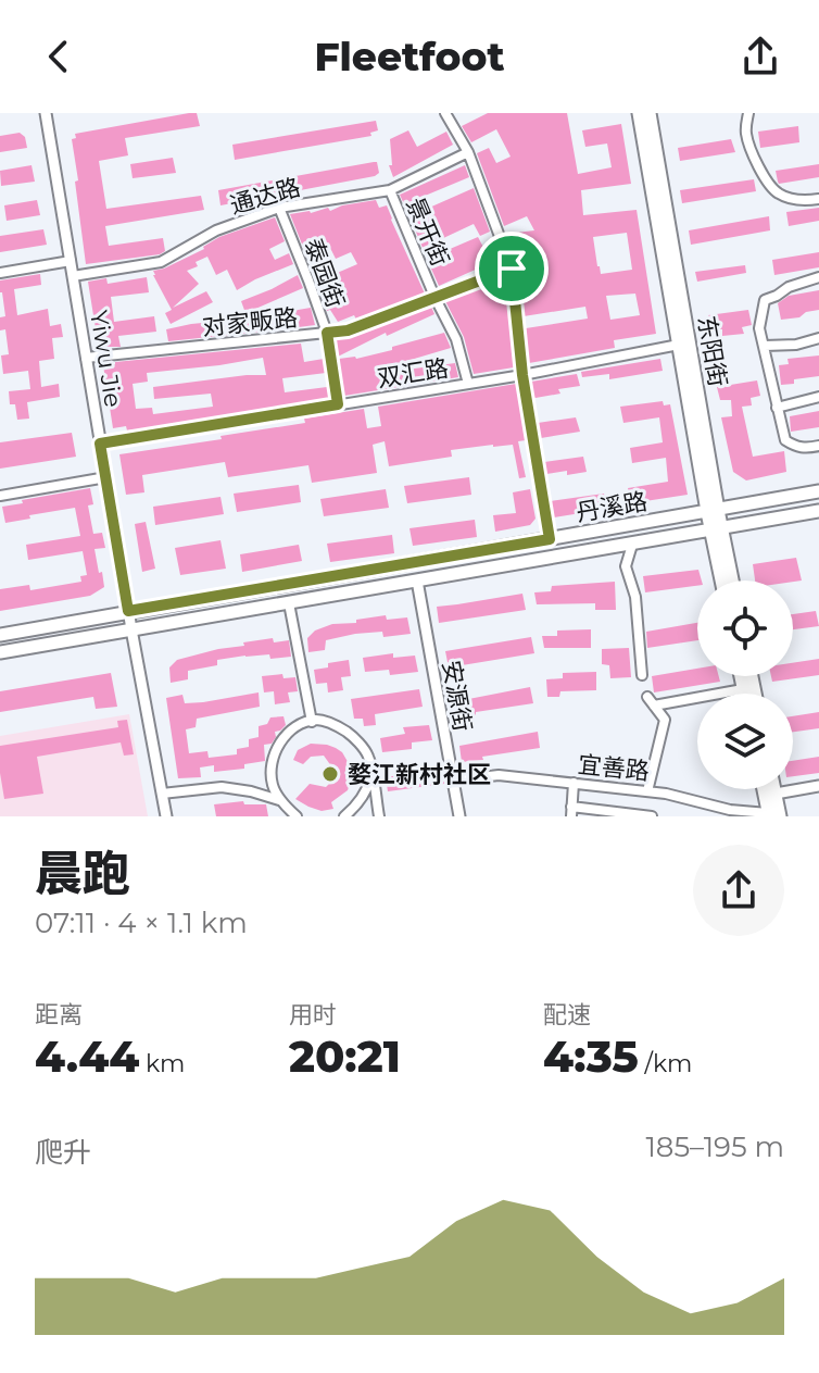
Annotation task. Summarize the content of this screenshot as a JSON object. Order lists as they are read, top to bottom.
{
  "streets": {
    "main road": ["东阳街", "丹溪路"],
    "street": [
      "通达路",
      "景开街",
      "泰园街",
      "对家畈路",
      "Yiwu Jie",
      "双汇路",
      "安源街",
      "宜善路"
    ]
  },
  "crossings": [
    ["通达路", "景开街"],
    ["通达路", "泰园街"],
    ["通达路", "Yiwu Jie"],
    ["景开街", "对家畈路"],
    ["景开街", "双汇路"],
    ["泰园街", "对家畈路"],
    ["泰园街", "双汇路"],
    ["对家畈路", "Yiwu Jie"],
    ["东阳街", "双汇路"],
    ["东阳街", "丹溪路"],
    ["Yiwu Jie", "双汇路"],
    ["Yiwu Jie", "丹溪路"],
    ["丹溪路", "安源街"],
    ["安源街", "宜善路"]
  ],
  "places": ["婺江新村社区"],
  "page": {
    "header": "Fleetfoot",
    "heading": ["晨跑", "07:11 · 4 × 1.1 km"],
    "stats": [
      ["距离", "4.44 km"],
      ["用时", "20:21"],
      ["配速", "4:35 /km"]
    ],
    "chart": ["爬升", "185–195 m"]
  }
}
